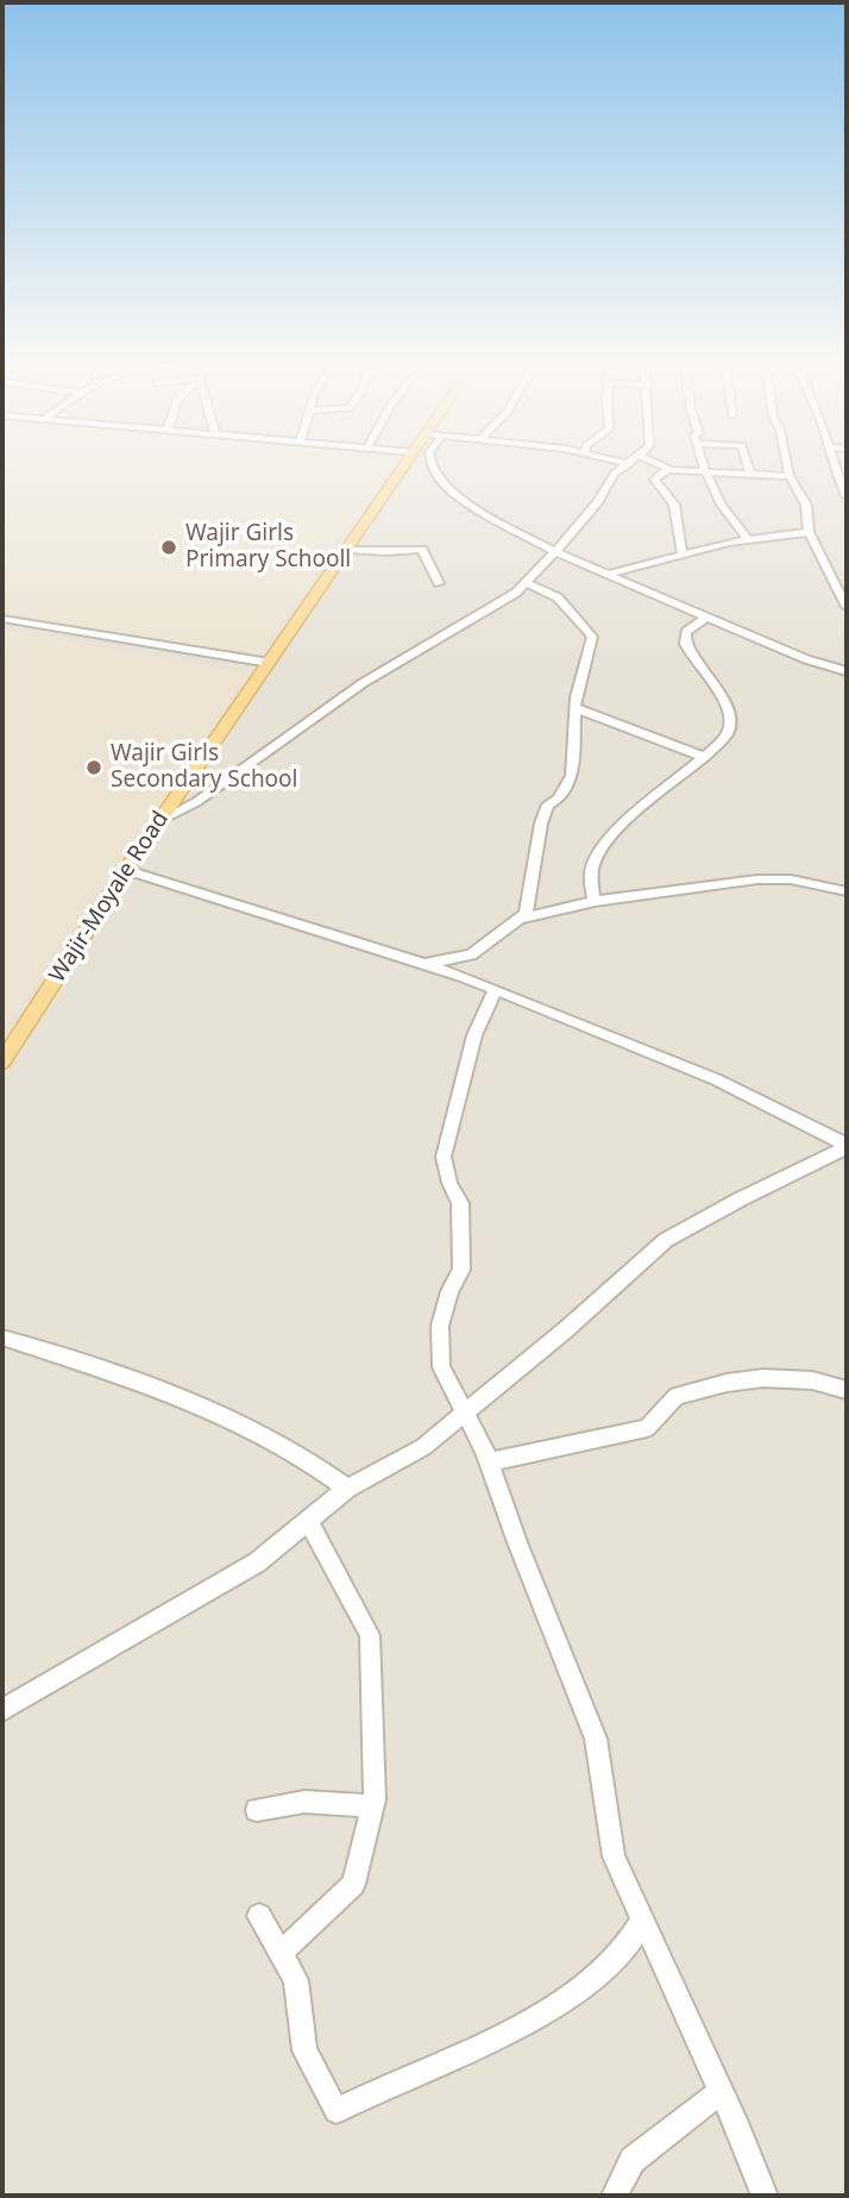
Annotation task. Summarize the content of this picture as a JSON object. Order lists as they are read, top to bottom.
{
  "streets": {
    "main road": ["Wajir-Moyale Road"]
  },
  "places": ["Wajir Girls Primary Schooll", "Wajir Girls Secondary School"]
}
